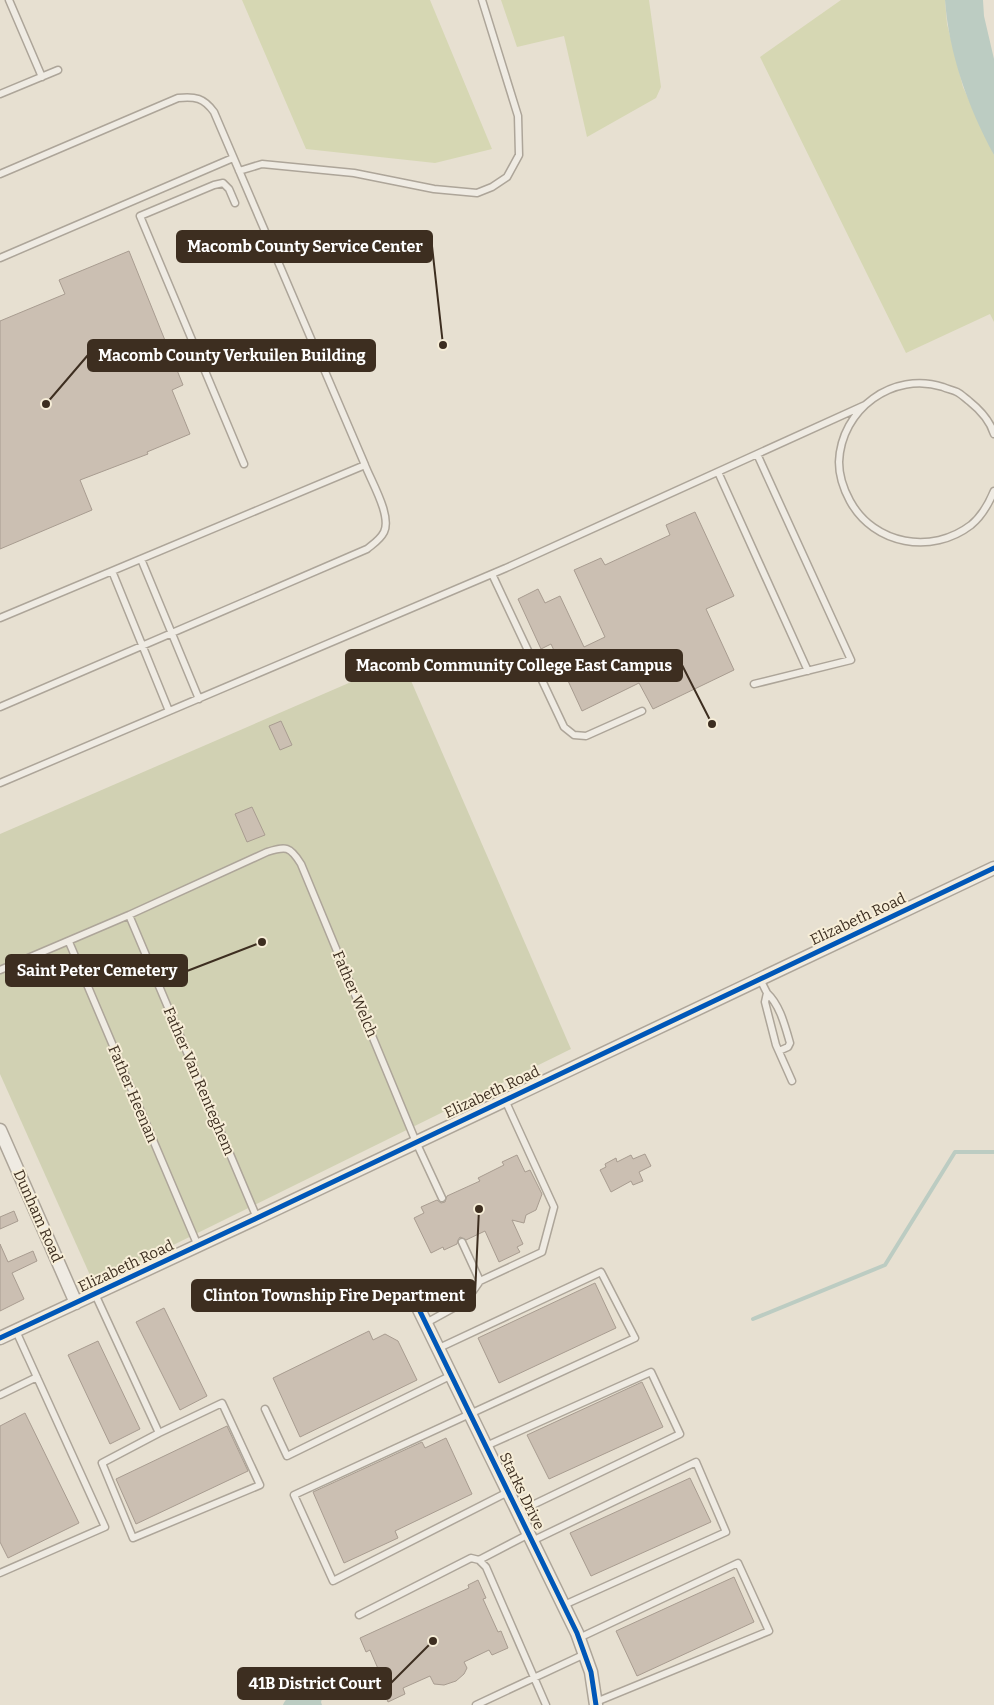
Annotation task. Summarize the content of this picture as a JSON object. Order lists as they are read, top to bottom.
{
  "streets": {
    "street": ["Elizabeth Road", "Dunham Road", "Starks Drive"],
    "lane": ["Father Welch", "Father Van Renteghem", "Father Heenan"]
  },
  "crossings": [
    ["Elizabeth Road", "Father Welch"],
    ["Elizabeth Road", "Father Van Renteghem"],
    ["Elizabeth Road", "Father Heenan"],
    ["Elizabeth Road", "Dunham Road"],
    ["Father Welch", "Father Van Renteghem"]
  ],
  "places": [
    "Macomb County Service Center",
    "Macomb County Verkuilen Building",
    "Macomb Community College East Campus",
    "Saint Peter Cemetery",
    "Clinton Township Fire Department",
    "41B District Court"
  ]
}
